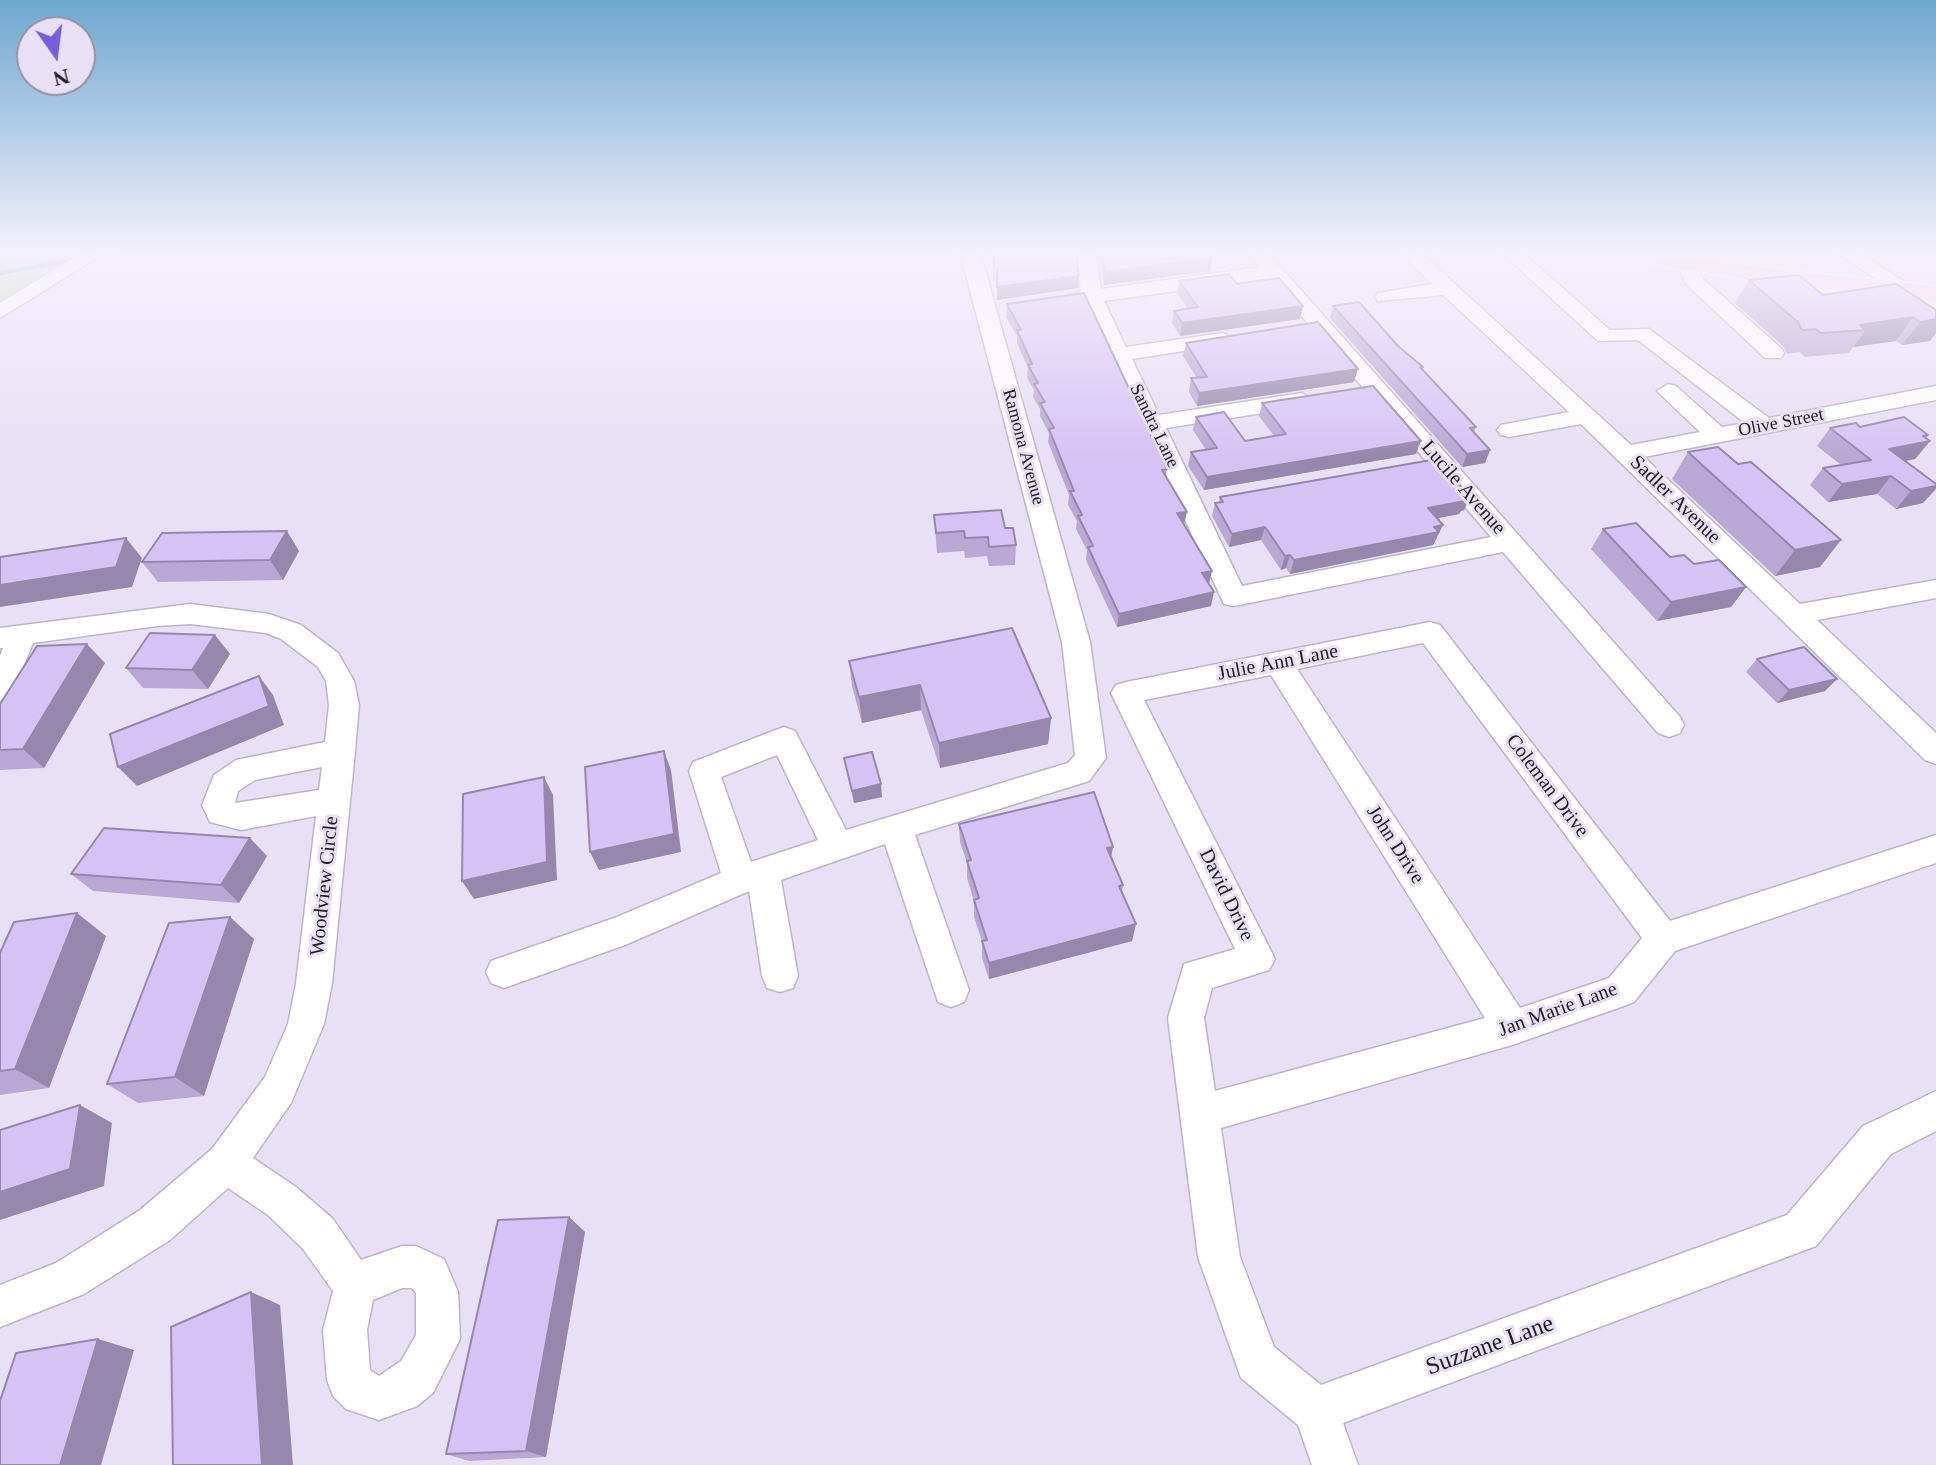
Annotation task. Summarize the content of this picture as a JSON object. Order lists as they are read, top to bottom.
{
  "streets": {
    "street": [
      "Olive Street",
      "Sandra Lane",
      "Ramona Avenue",
      "Lucile Avenue",
      "Sadler Avenue",
      "Julie Ann Lane",
      "Coleman Drive",
      "John Drive",
      "Woodview Circle",
      "David Drive",
      "Jan Marie Lane",
      "Suzzane Lane"
    ]
  },
  "crossings": [
    ["Olive Street", "Sadler Avenue"],
    ["Sandra Lane", "Lucile Avenue"],
    ["Julie Ann Lane", "Coleman Drive"],
    ["Julie Ann Lane", "John Drive"],
    ["Julie Ann Lane", "David Drive"],
    ["Coleman Drive", "Jan Marie Lane"],
    ["John Drive", "Jan Marie Lane"],
    ["David Drive", "Jan Marie Lane"]
  ],
  "north": "bottom"
}
